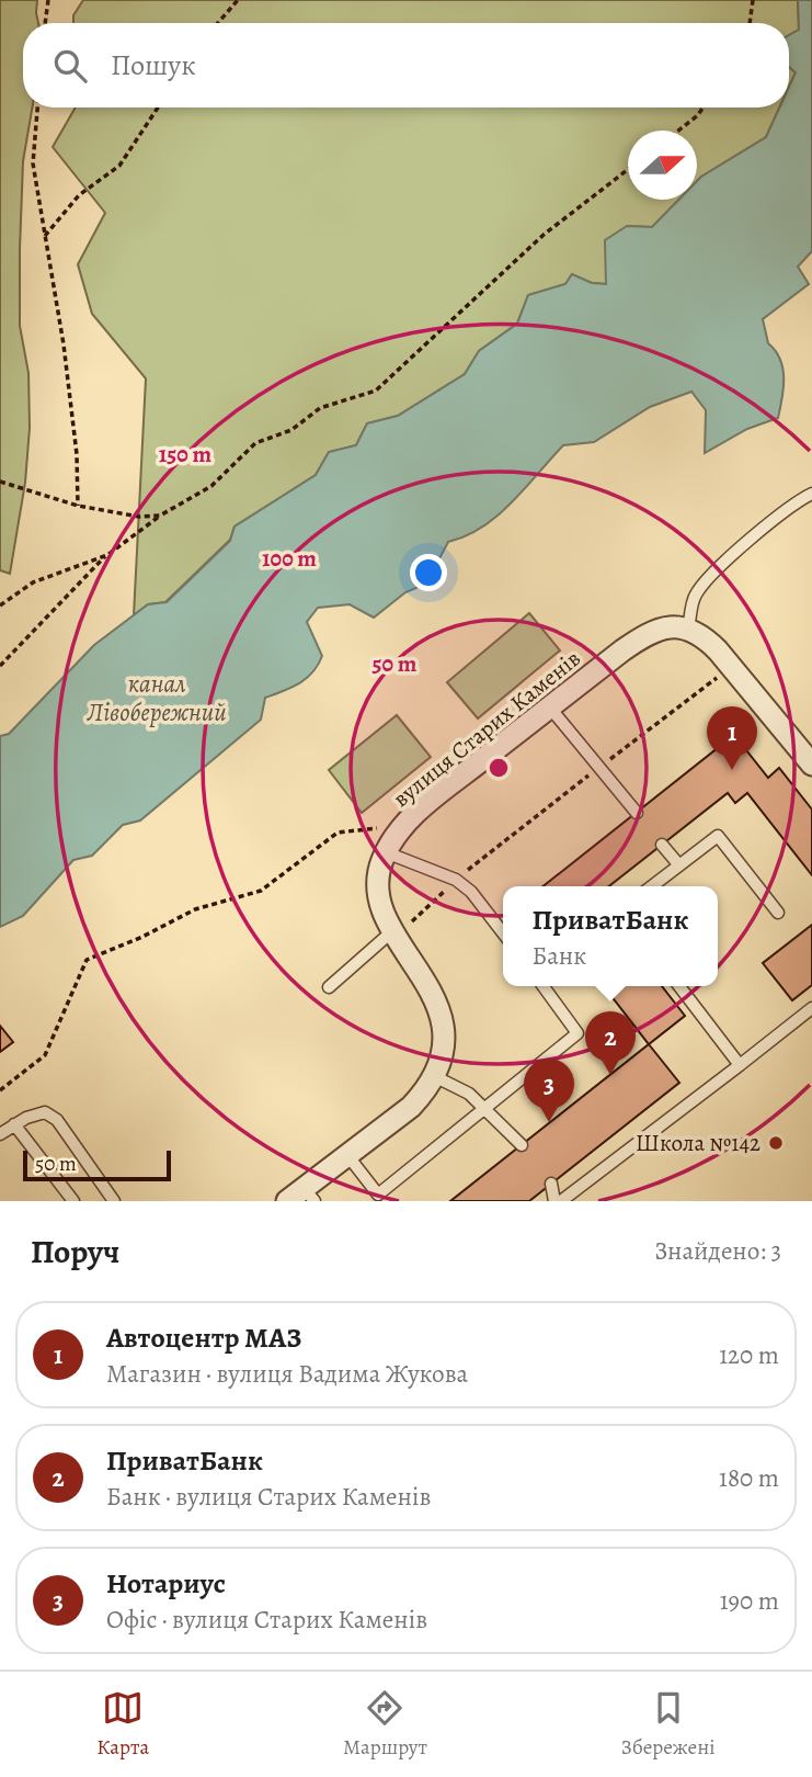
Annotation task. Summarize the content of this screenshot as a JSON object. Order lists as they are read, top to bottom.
{
  "streets": {
    "street": ["вулиця Старих Каменів"]
  },
  "water": ["канал Лівобережний"],
  "places": ["Школа №142"],
  "scale_bar": "50 m",
  "north": "right",
  "page": {
    "search": "Пошук",
    "pins": ["1", "2", "3"],
    "popup": ["ПриватБанк", "Банк"],
    "scale": "50 m",
    "heading": ["Поруч", "Знайдено: 3"],
    "list": [
      {
        "mark": "1",
        "name": "Автоцентр МАЗ",
        "note": "Магазин · вулиця Вадима Жукова",
        "value": "120 m"
      },
      {
        "mark": "2",
        "name": "ПриватБанк",
        "note": "Банк · вулиця Старих Каменів",
        "value": "180 m"
      },
      {
        "mark": "3",
        "name": "Нотариус",
        "note": "Офіс · вулиця Старих Каменів",
        "value": "190 m"
      }
    ],
    "nav": ["Карта", "Маршрут", "Збережені"]
  },
  "rings": ["150 m", "100 m", "50 m"]
}
